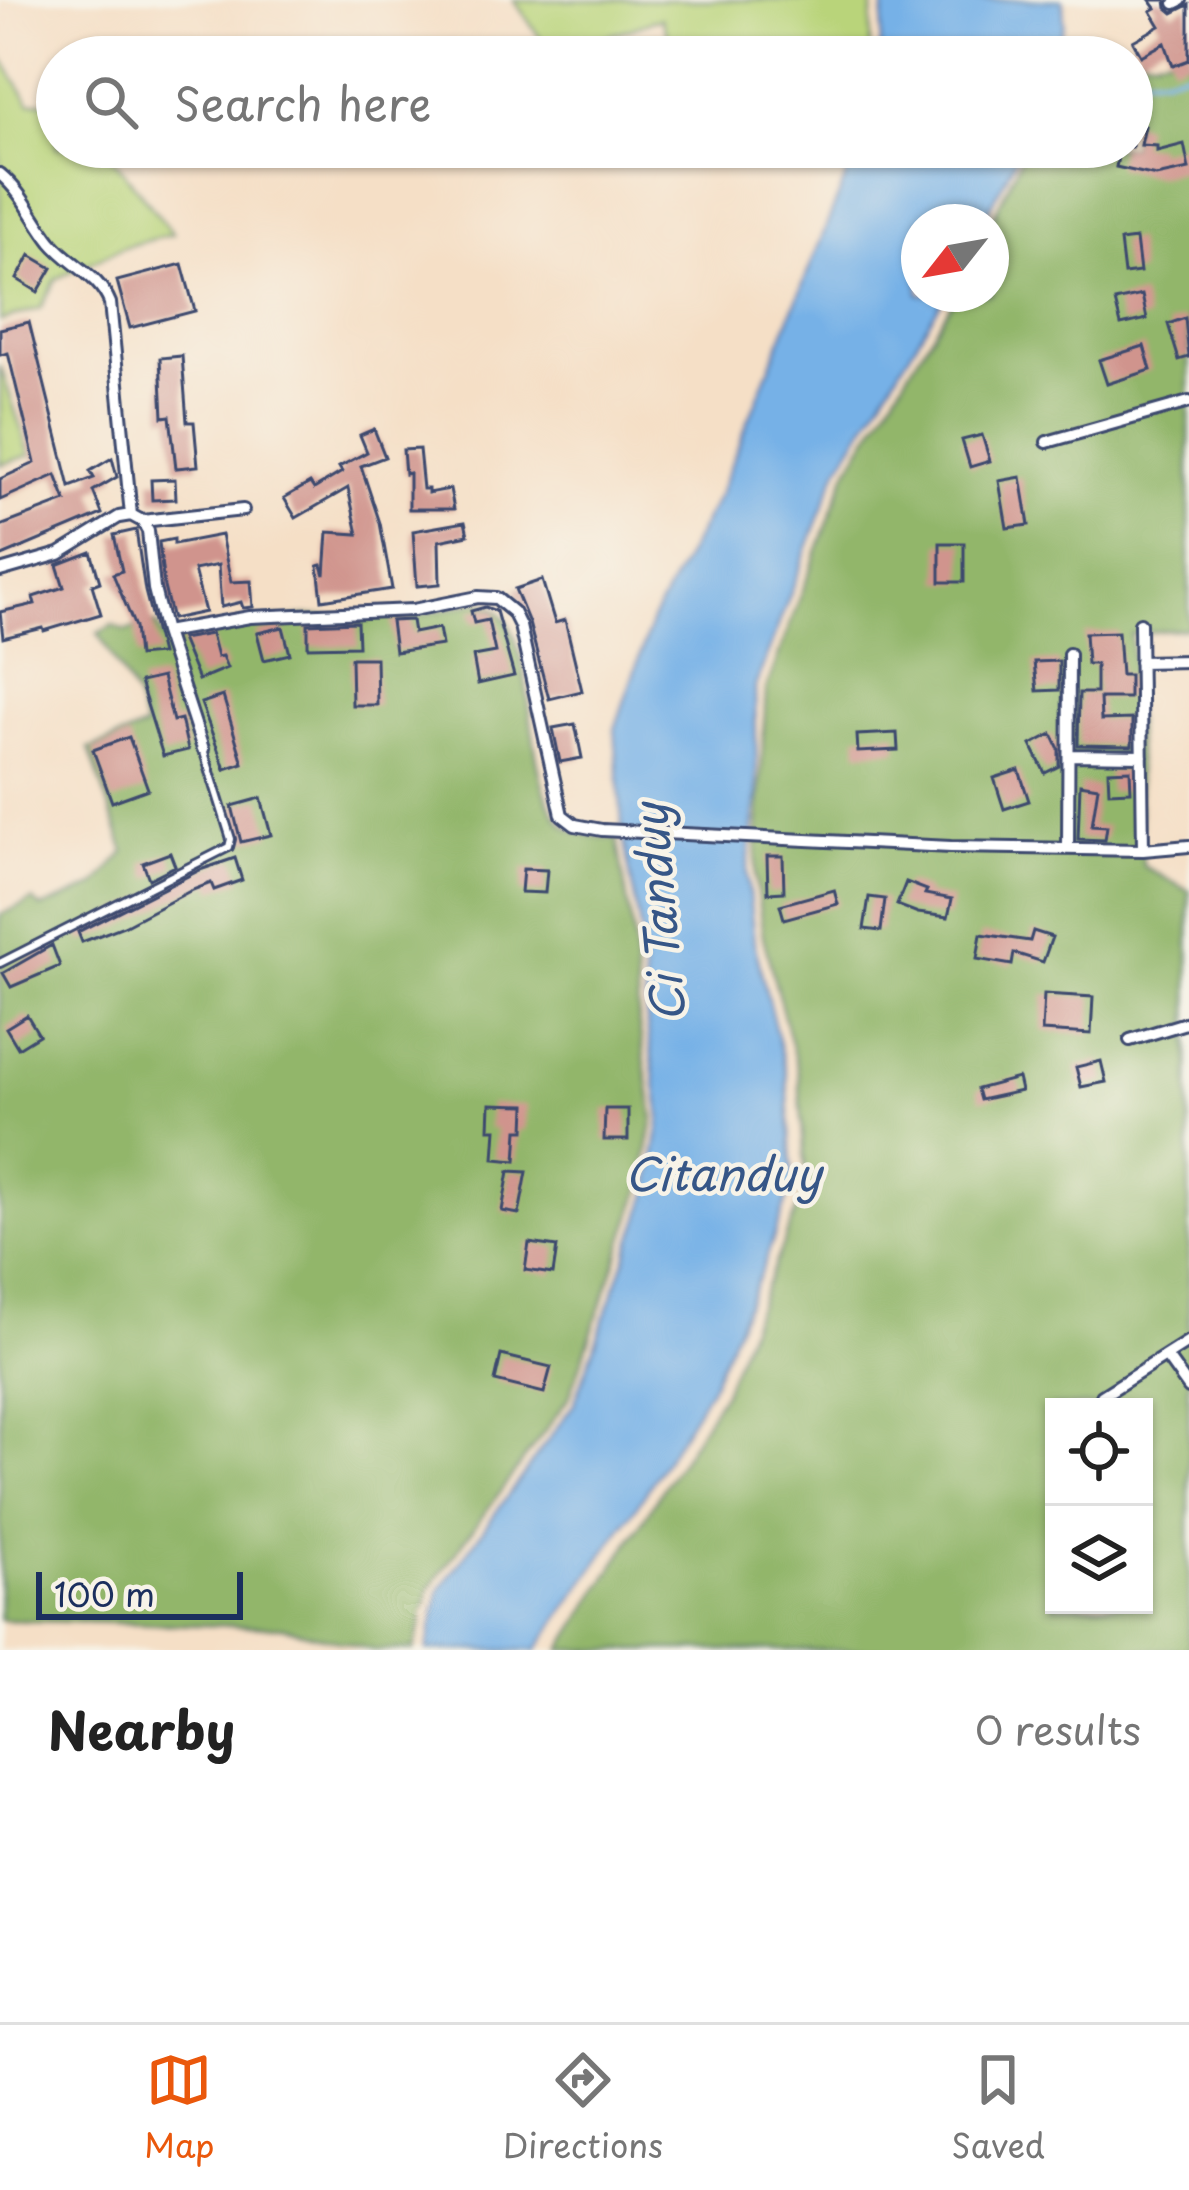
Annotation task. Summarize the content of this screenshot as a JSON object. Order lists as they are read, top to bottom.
{
  "water": ["Ci Tanduy", "Citanduy"],
  "scale_bar": "100 m",
  "north": "bottom left",
  "page": {
    "search": "Search here",
    "scale": "100 m",
    "heading": ["Nearby", "0 results"],
    "nav": ["Map", "Directions", "Saved"]
  }
}
